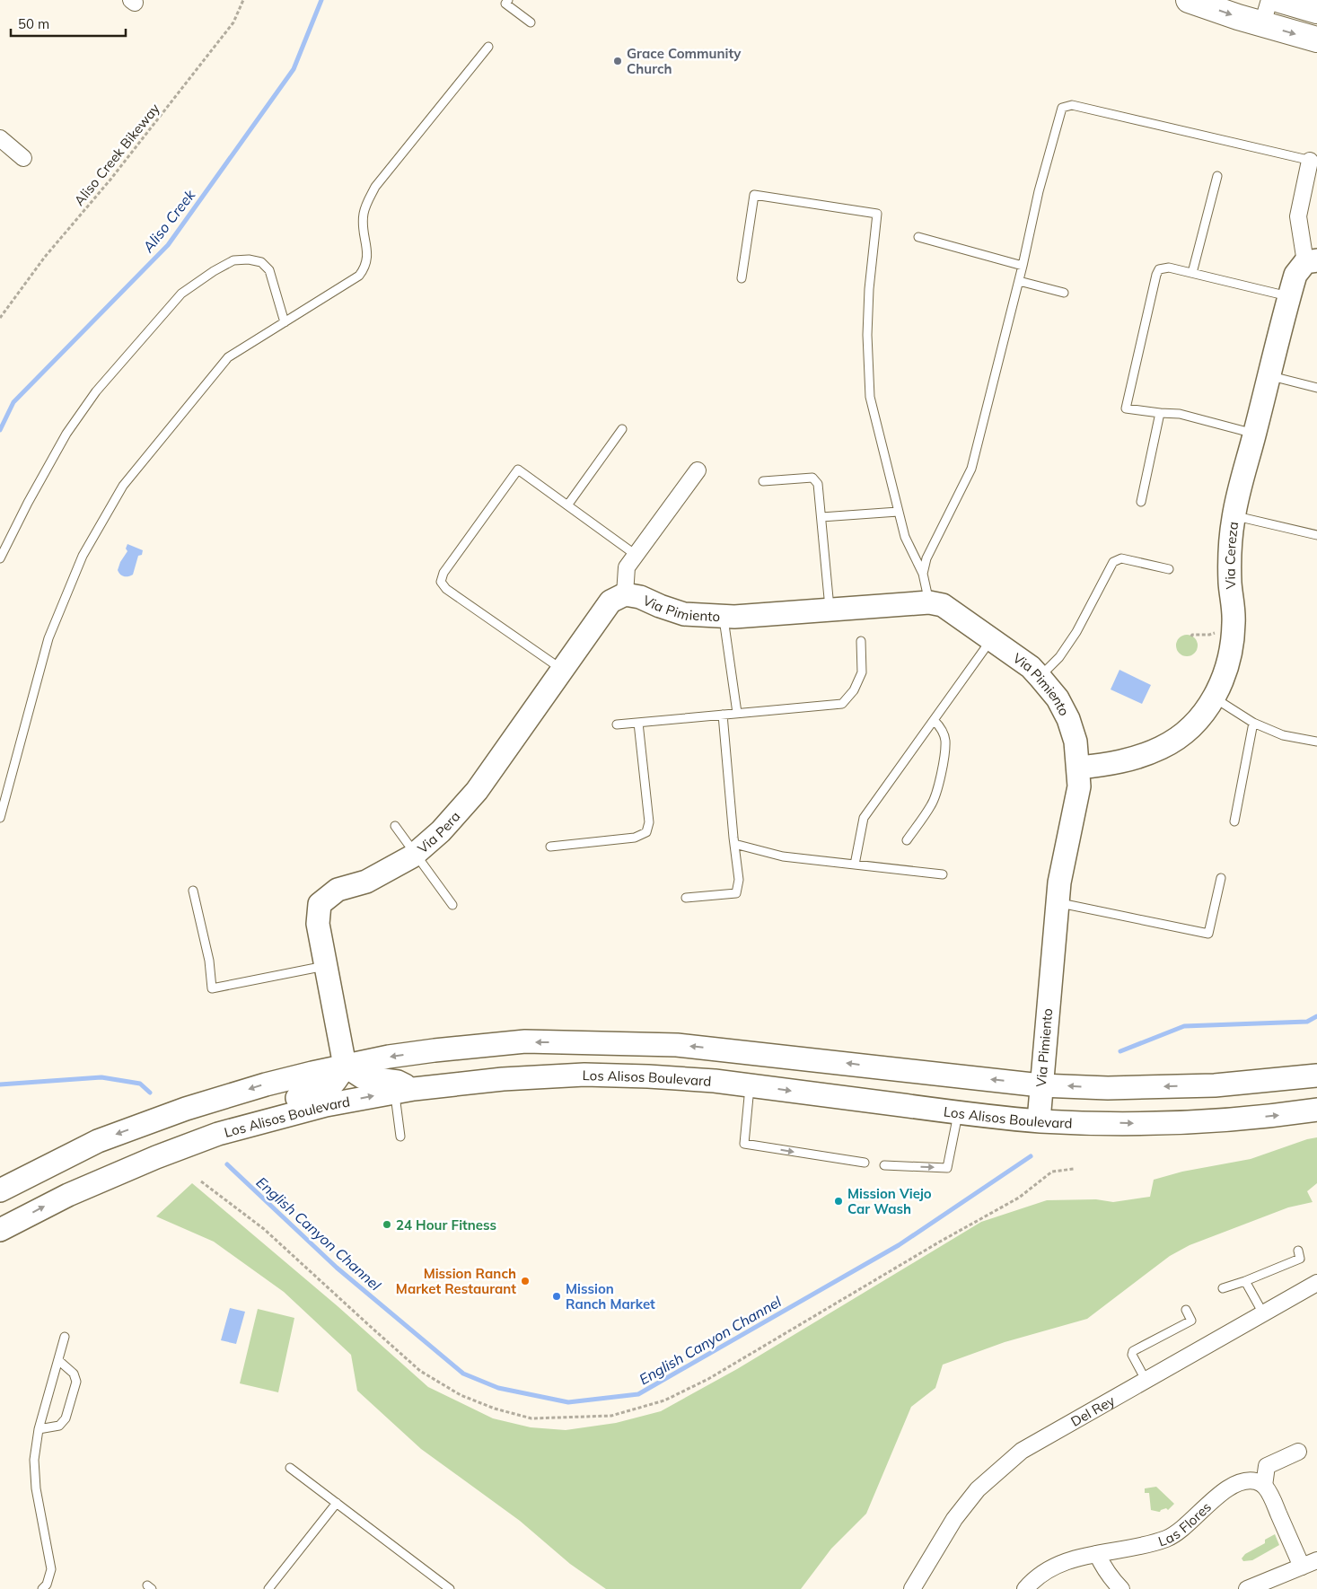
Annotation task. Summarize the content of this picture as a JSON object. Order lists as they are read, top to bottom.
{
  "streets": {
    "main road": [
      "Via Cereza",
      "Via Pimiento",
      "Via Pera",
      "Los Alisos Boulevard"
    ],
    "street": ["Del Rey", "Las Flores"],
    "path": ["Aliso Creek Bikeway"]
  },
  "crossings": [
    ["Via Cereza", "Via Pimiento"],
    ["Via Pimiento", "Via Pera"],
    ["Via Pimiento", "Los Alisos Boulevard"]
  ],
  "water": ["Aliso Creek", "English Canyon Channel"],
  "places": [
    "Grace Community Church",
    "Mission Viejo Car Wash",
    "24 Hour Fitness",
    "Mission Ranch Market Restaurant",
    "Mission Ranch Market"
  ],
  "scale_bar": "50 m"
}
